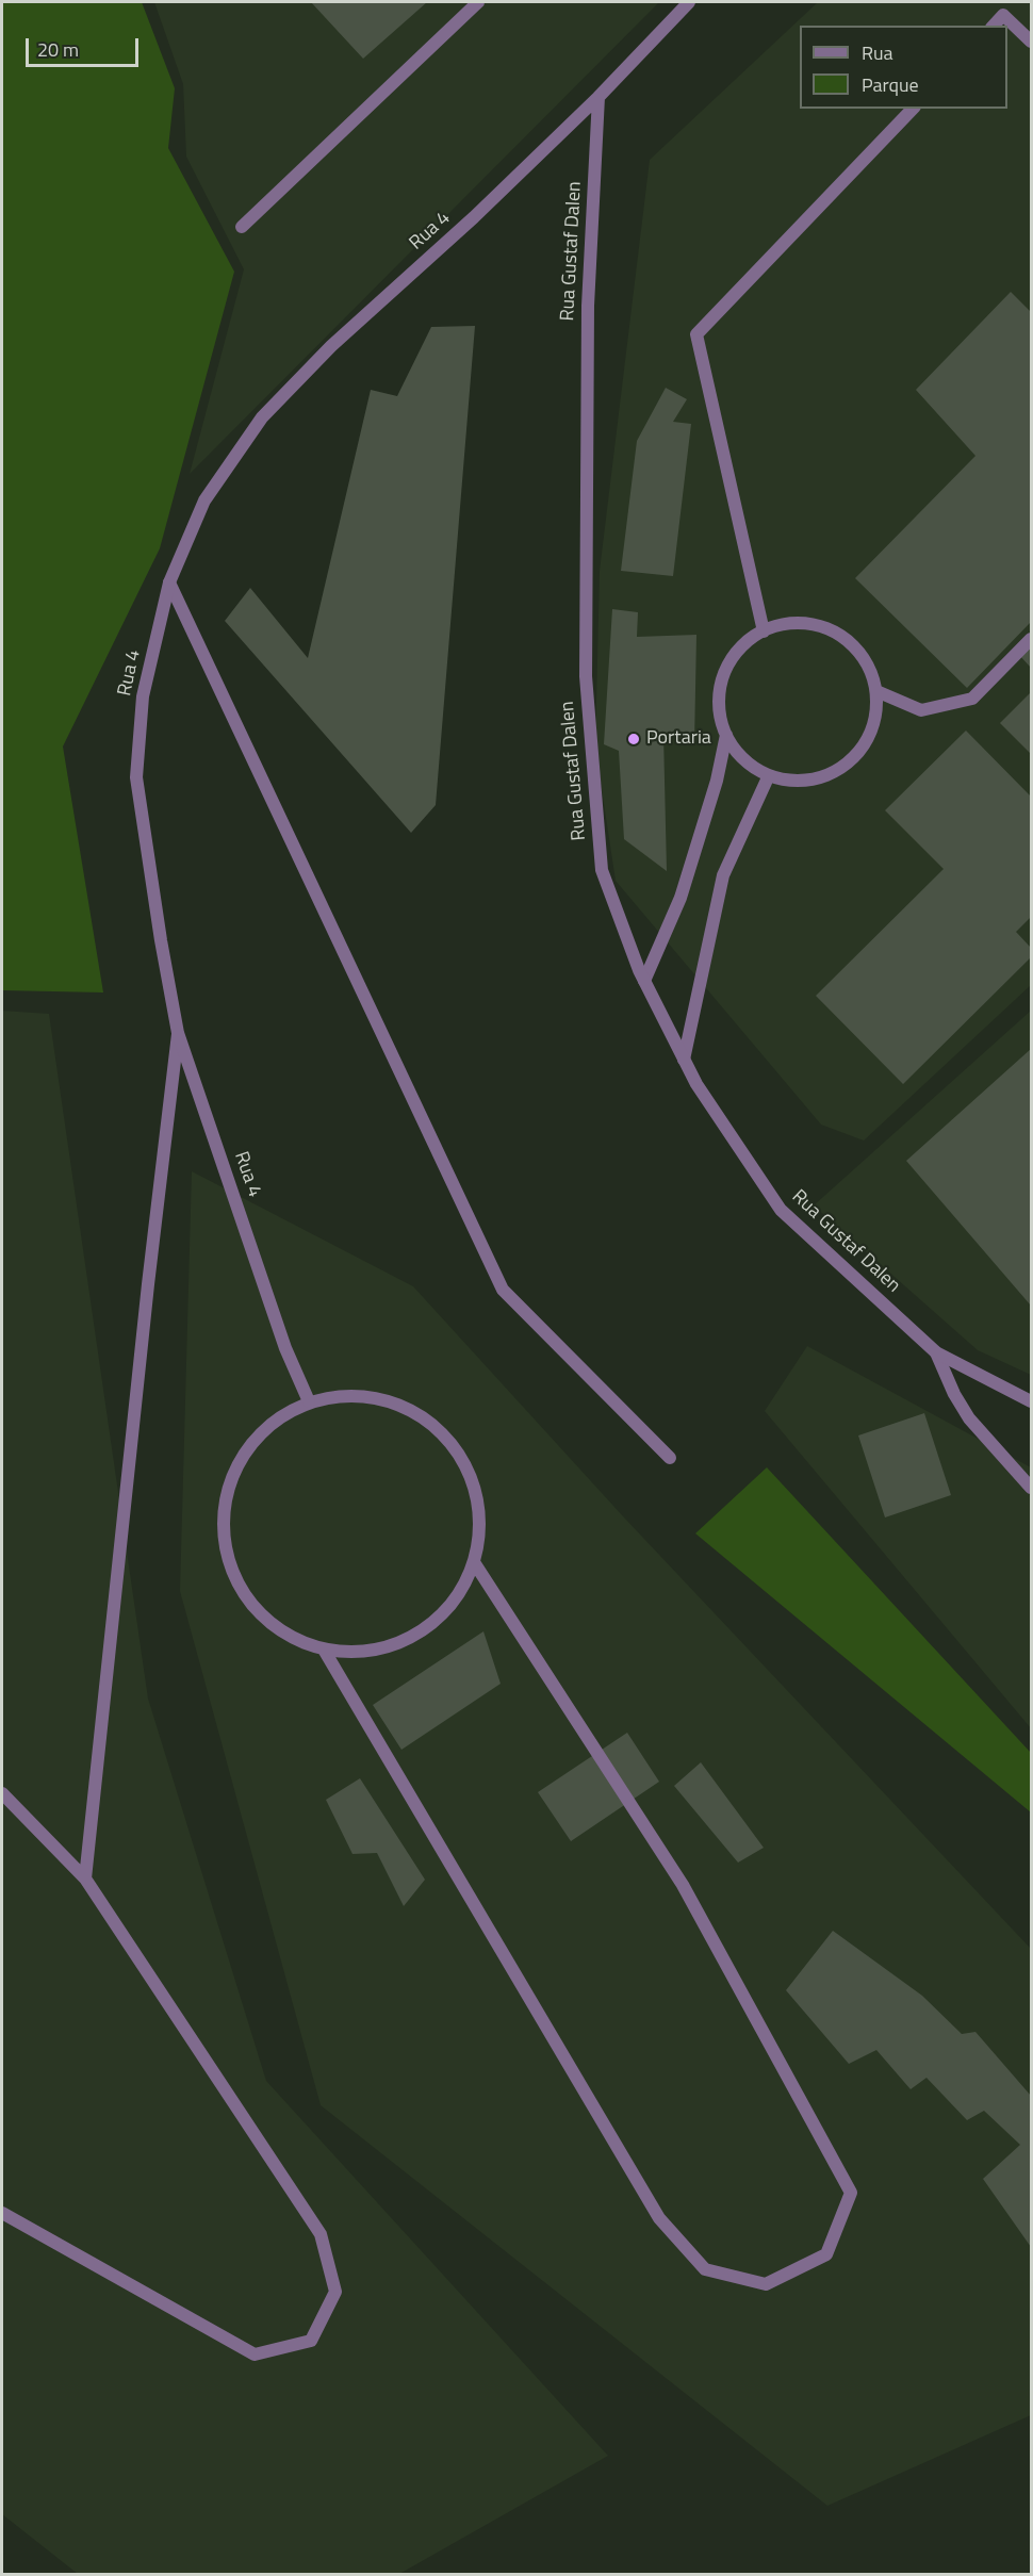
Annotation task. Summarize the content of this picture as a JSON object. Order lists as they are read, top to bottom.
{
  "streets": {
    "street": ["Rua 4", "Rua Gustaf Dalen"]
  },
  "crossings": [
    ["Rua 4", "Rua Gustaf Dalen"]
  ],
  "places": ["Portaria"],
  "legend": ["Rua", "Parque"],
  "scale_bar": "20 m"
}
